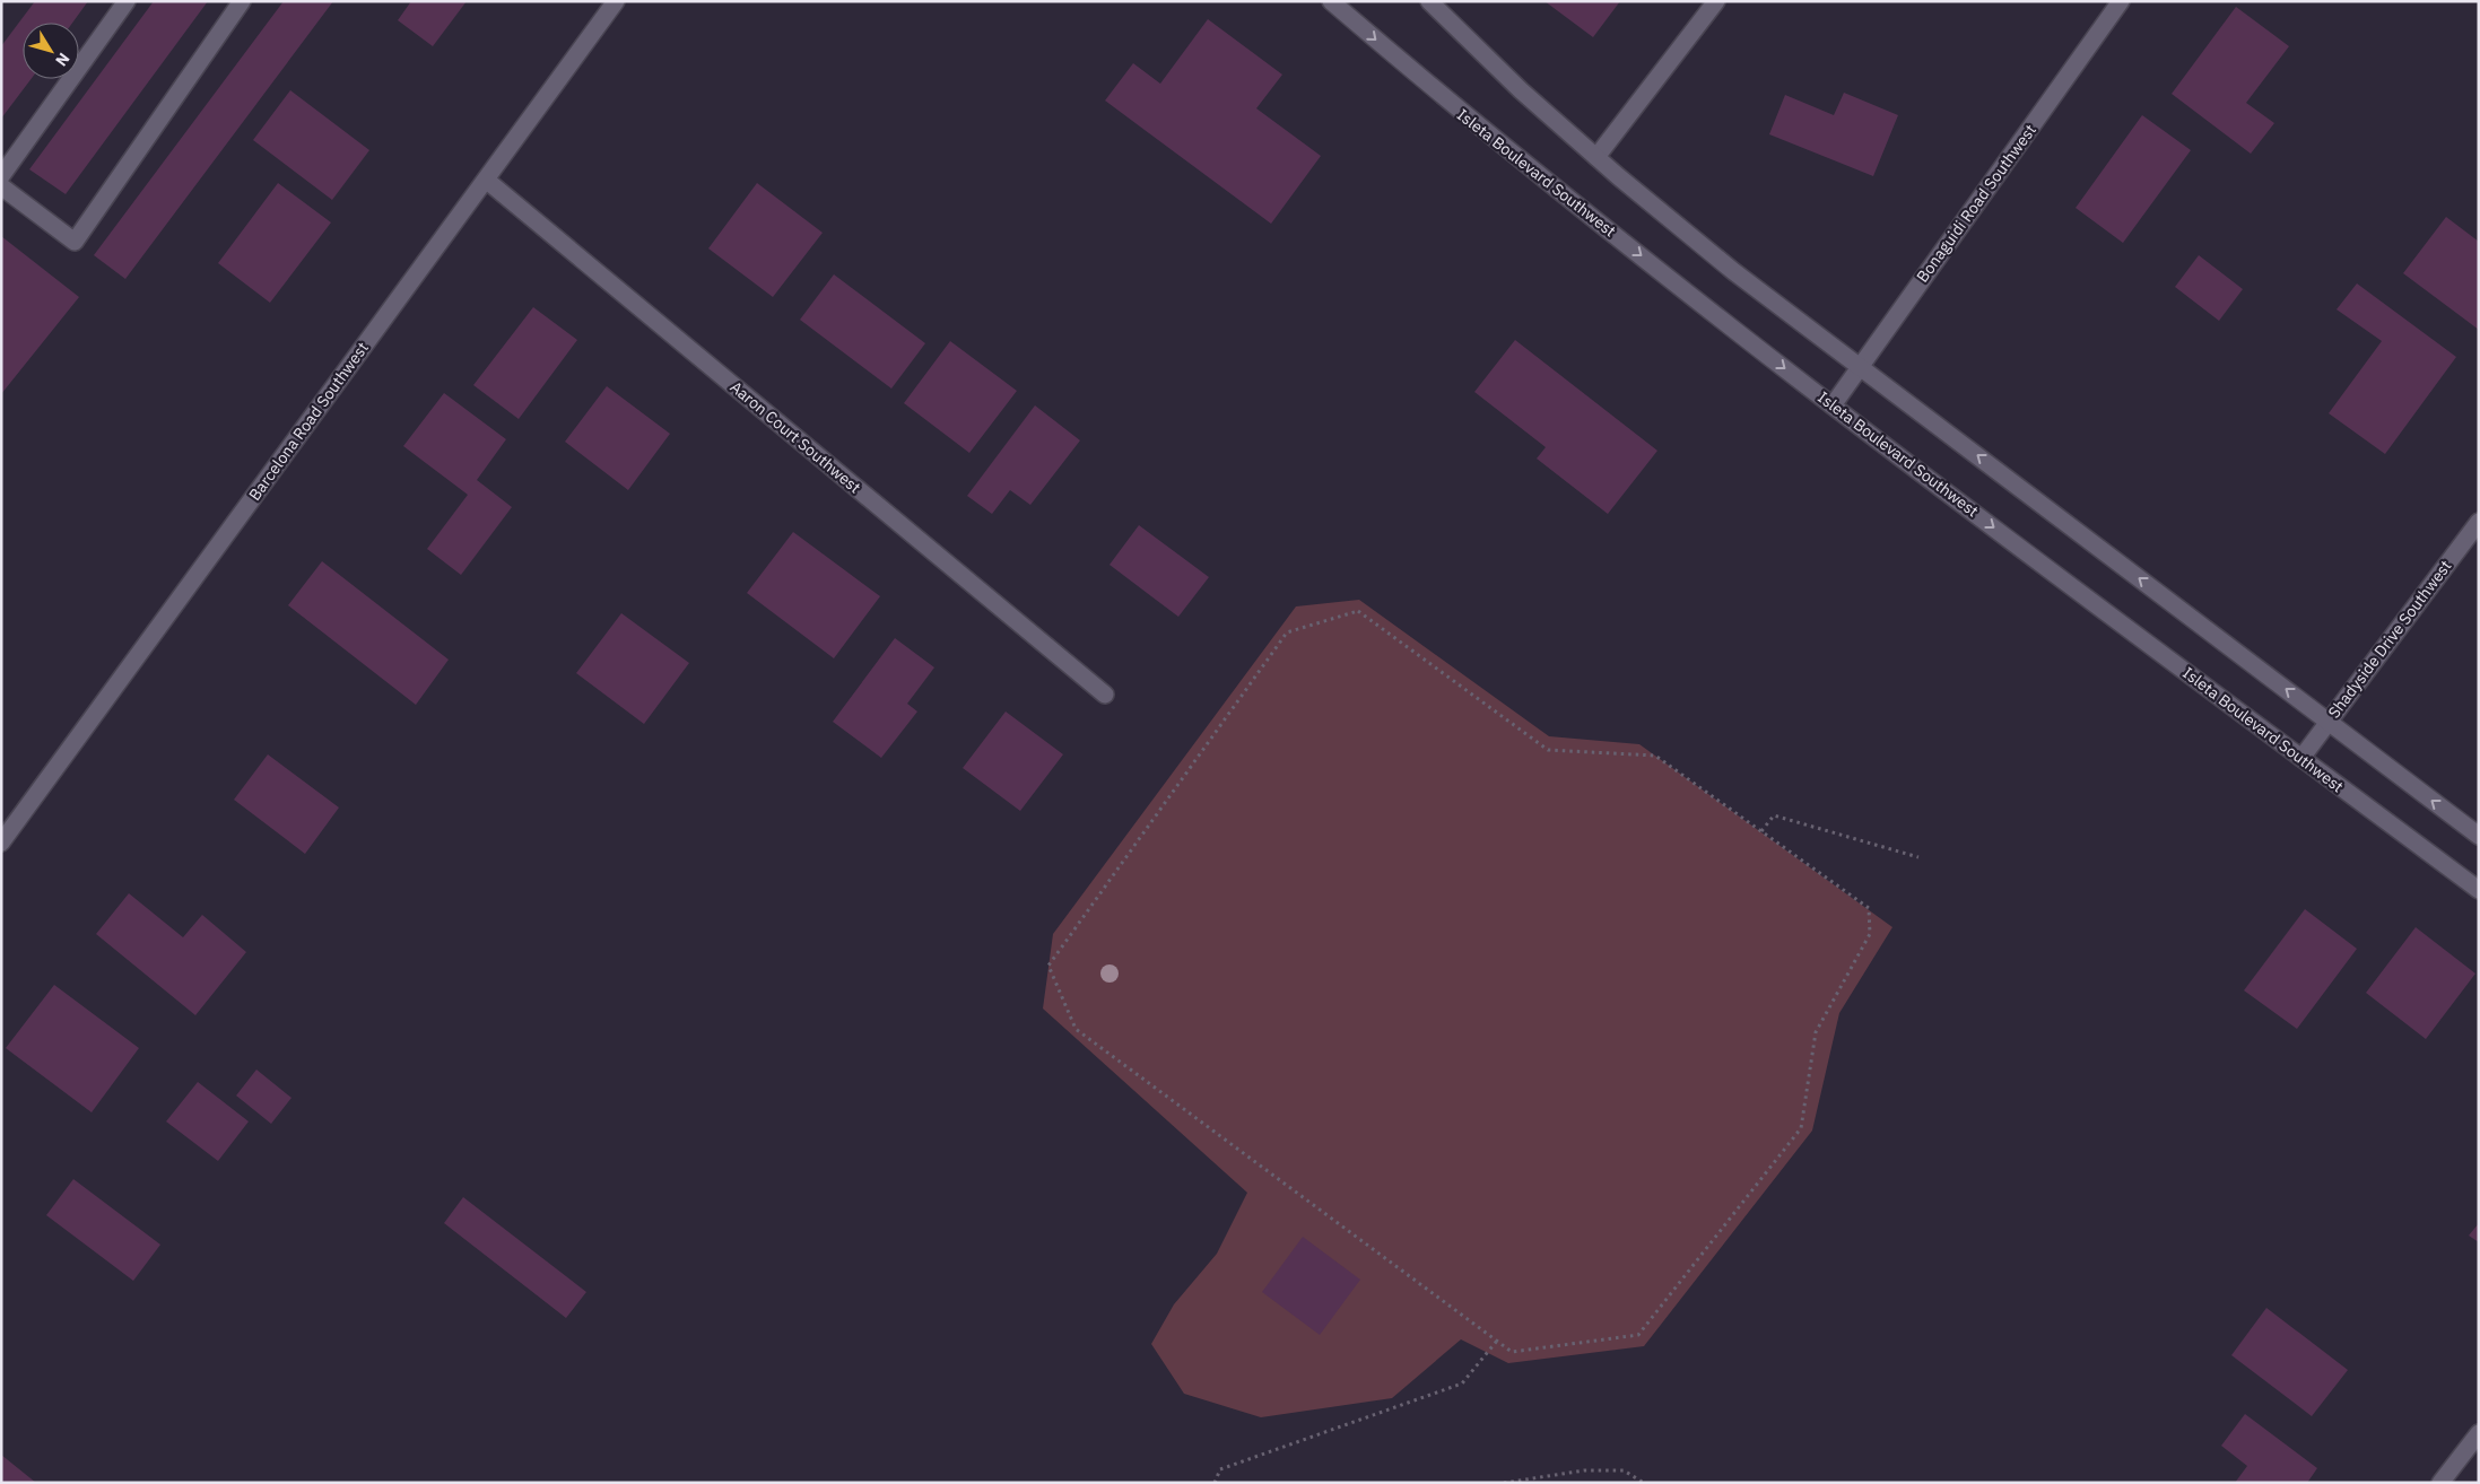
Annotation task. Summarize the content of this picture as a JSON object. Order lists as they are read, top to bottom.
{
  "streets": {
    "main road": [
      "Isleta Boulevard Southwest",
      "Bonaguidi Road Southwest",
      "Barcelona Road Southwest",
      "Aaron Court Southwest",
      "Shadyside Drive Southwest"
    ]
  },
  "crossings": [
    ["Isleta Boulevard Southwest", "Bonaguidi Road Southwest"],
    ["Isleta Boulevard Southwest", "Shadyside Drive Southwest"],
    ["Barcelona Road Southwest", "Aaron Court Southwest"]
  ],
  "north": "bottom right"
}
